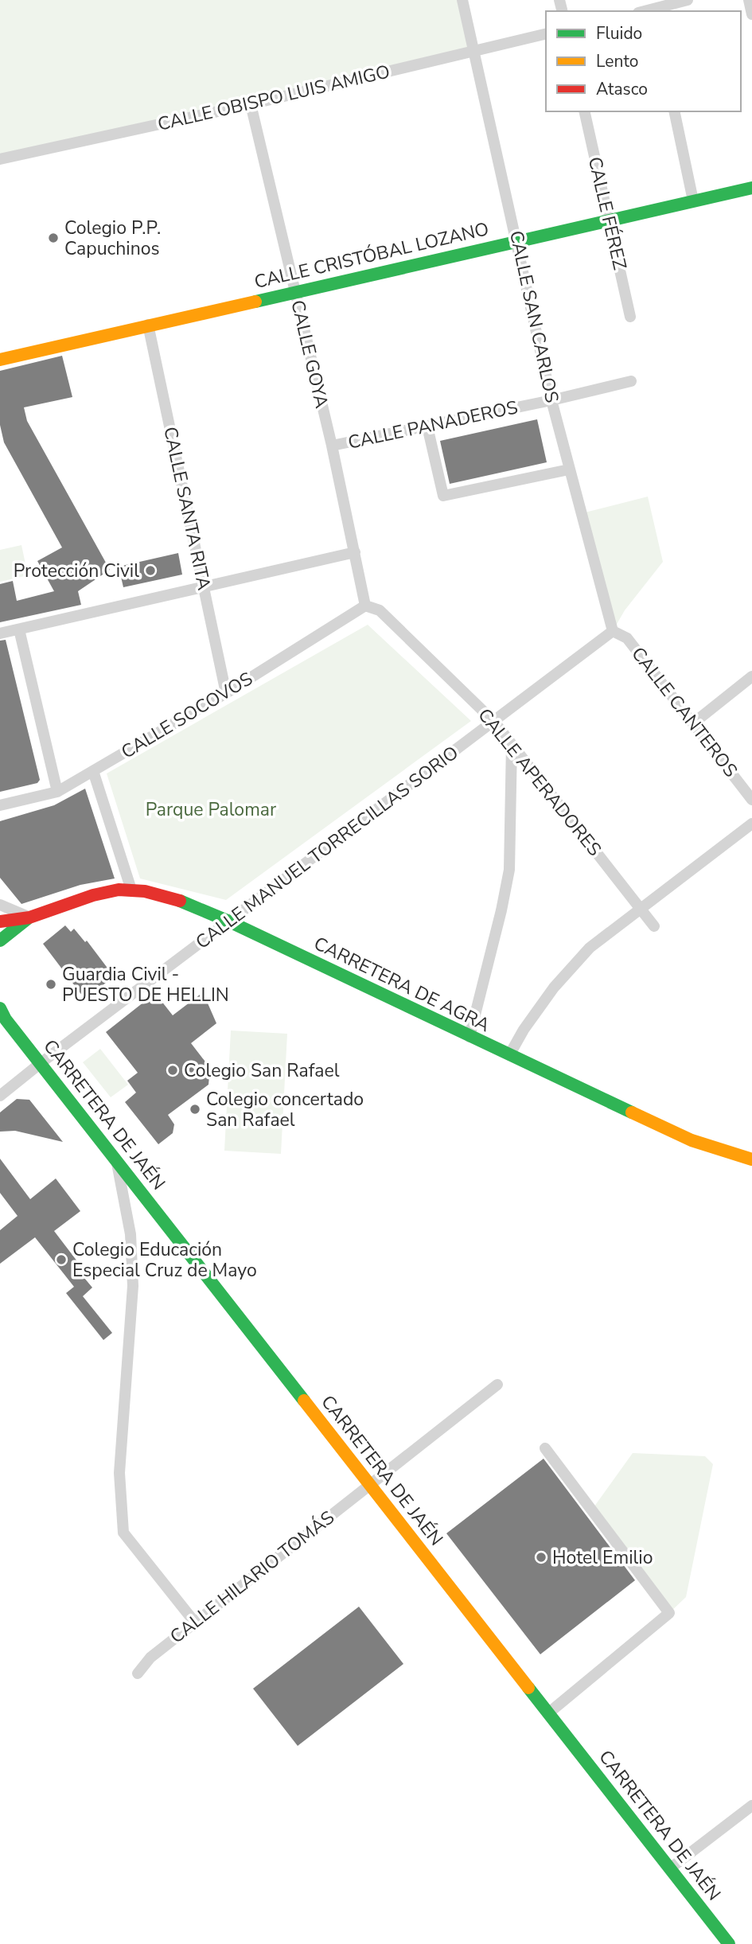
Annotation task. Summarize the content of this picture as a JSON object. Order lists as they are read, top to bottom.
{
  "streets": {
    "street": [
      "CALLE OBISPO LUIS AMIGO",
      "CALLE FÉREZ",
      "CALLE CRISTÓBAL LOZANO",
      "CALLE SAN CARLOS",
      "CALLE GOYA",
      "CALLE PANADEROS",
      "CALLE SANTA RITA",
      "CALLE CANTEROS",
      "CALLE SOCOVOS",
      "CALLE APERADORES",
      "CALLE MANUEL TORRECILLAS SORIO",
      "CARRETERA DE AGRA",
      "CARRETERA DE JAÉN",
      "CALLE HILARIO TOMÁS"
    ]
  },
  "crossings": [
    ["CALLE OBISPO LUIS AMIGO", "CALLE SAN CARLOS"],
    ["CALLE OBISPO LUIS AMIGO", "CALLE GOYA"],
    ["CALLE FÉREZ", "CALLE CRISTÓBAL LOZANO"],
    ["CALLE CRISTÓBAL LOZANO", "CALLE SAN CARLOS"],
    ["CALLE CRISTÓBAL LOZANO", "CALLE GOYA"],
    ["CALLE CRISTÓBAL LOZANO", "CALLE SANTA RITA"],
    ["CALLE SAN CARLOS", "CALLE PANADEROS"],
    ["CALLE SAN CARLOS", "CALLE CANTEROS"],
    ["CALLE SAN CARLOS", "CALLE MANUEL TORRECILLAS SORIO"],
    ["CALLE GOYA", "CALLE PANADEROS"],
    ["CALLE GOYA", "CALLE SOCOVOS"],
    ["CALLE GOYA", "CALLE APERADORES"],
    ["CALLE SANTA RITA", "CALLE SOCOVOS"],
    ["CALLE CANTEROS", "CALLE MANUEL TORRECILLAS SORIO"],
    ["CALLE SOCOVOS", "CALLE APERADORES"],
    ["CALLE APERADORES", "CALLE MANUEL TORRECILLAS SORIO"],
    ["CALLE MANUEL TORRECILLAS SORIO", "CARRETERA DE AGRA"],
    ["CALLE MANUEL TORRECILLAS SORIO", "CARRETERA DE JAÉN"],
    ["CARRETERA DE JAÉN", "CALLE HILARIO TOMÁS"]
  ],
  "parks": ["Parque Palomar"],
  "places": [
    "Colegio P.P. Capuchinos",
    "Protección Civil",
    "Guardia Civil - PUESTO DE HELLIN",
    "Colegio San Rafael",
    "Colegio concertado San Rafael",
    "Colegio Educación Especial Cruz de Mayo",
    "Hotel Emilio"
  ],
  "legend": ["Fluido", "Lento", "Atasco"]
}
